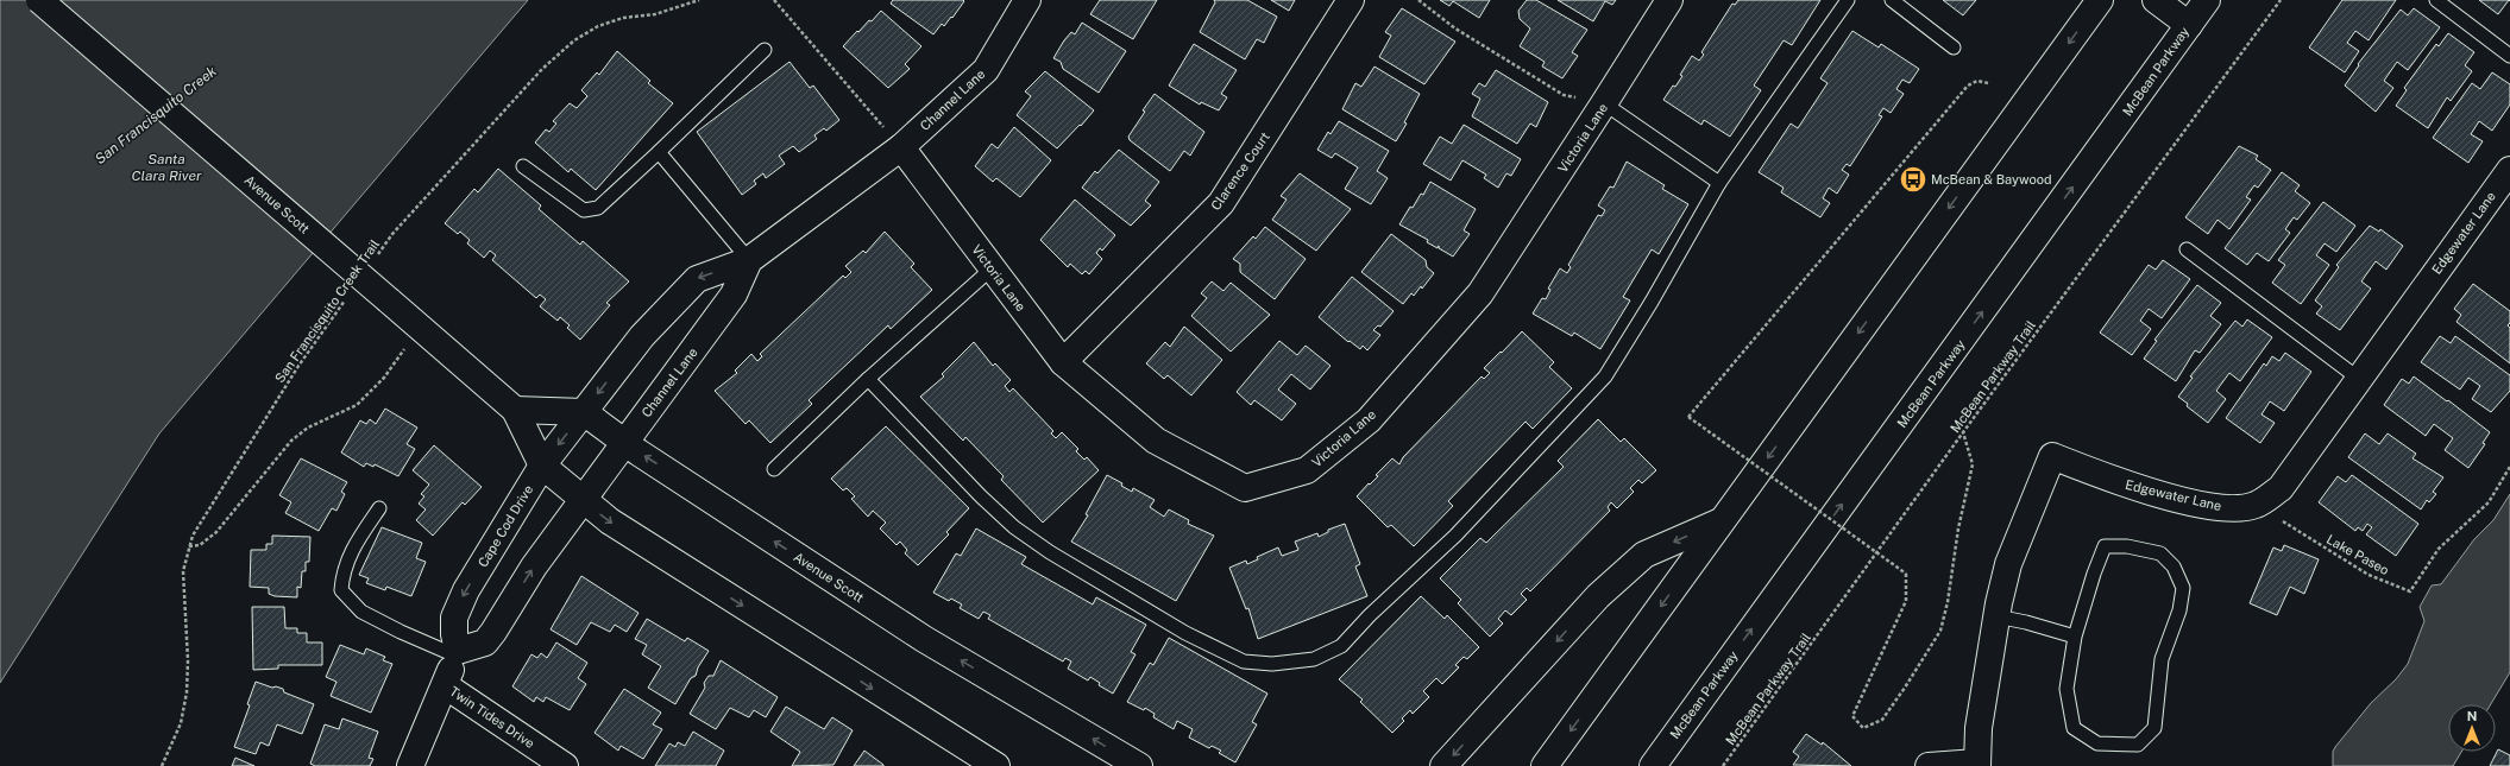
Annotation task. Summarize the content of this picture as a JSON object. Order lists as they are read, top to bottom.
{
  "streets": {
    "street": [
      "McBean Parkway",
      "Channel Lane",
      "Victoria Lane",
      "Clarence Court",
      "Avenue Scott",
      "Edgewater Lane",
      "Cape Cod Drive",
      "Twin Tides Drive"
    ],
    "path": ["San Francisquito Creek Trail", "McBean Parkway Trail", "Lake Paseo"]
  },
  "crossings": [
    ["Channel Lane", "Victoria Lane"],
    ["Channel Lane", "Avenue Scott"],
    ["Channel Lane", "Cape Cod Drive"],
    ["Victoria Lane", "Clarence Court"],
    ["Avenue Scott", "Cape Cod Drive"],
    ["Edgewater Lane", "Lake Paseo"],
    ["Cape Cod Drive", "Twin Tides Drive"]
  ],
  "water": ["San Francisquito Creek", "Santa Clara River"],
  "places": {
    "bus stop": ["McBean & Baywood"]
  },
  "north": "top"
}
